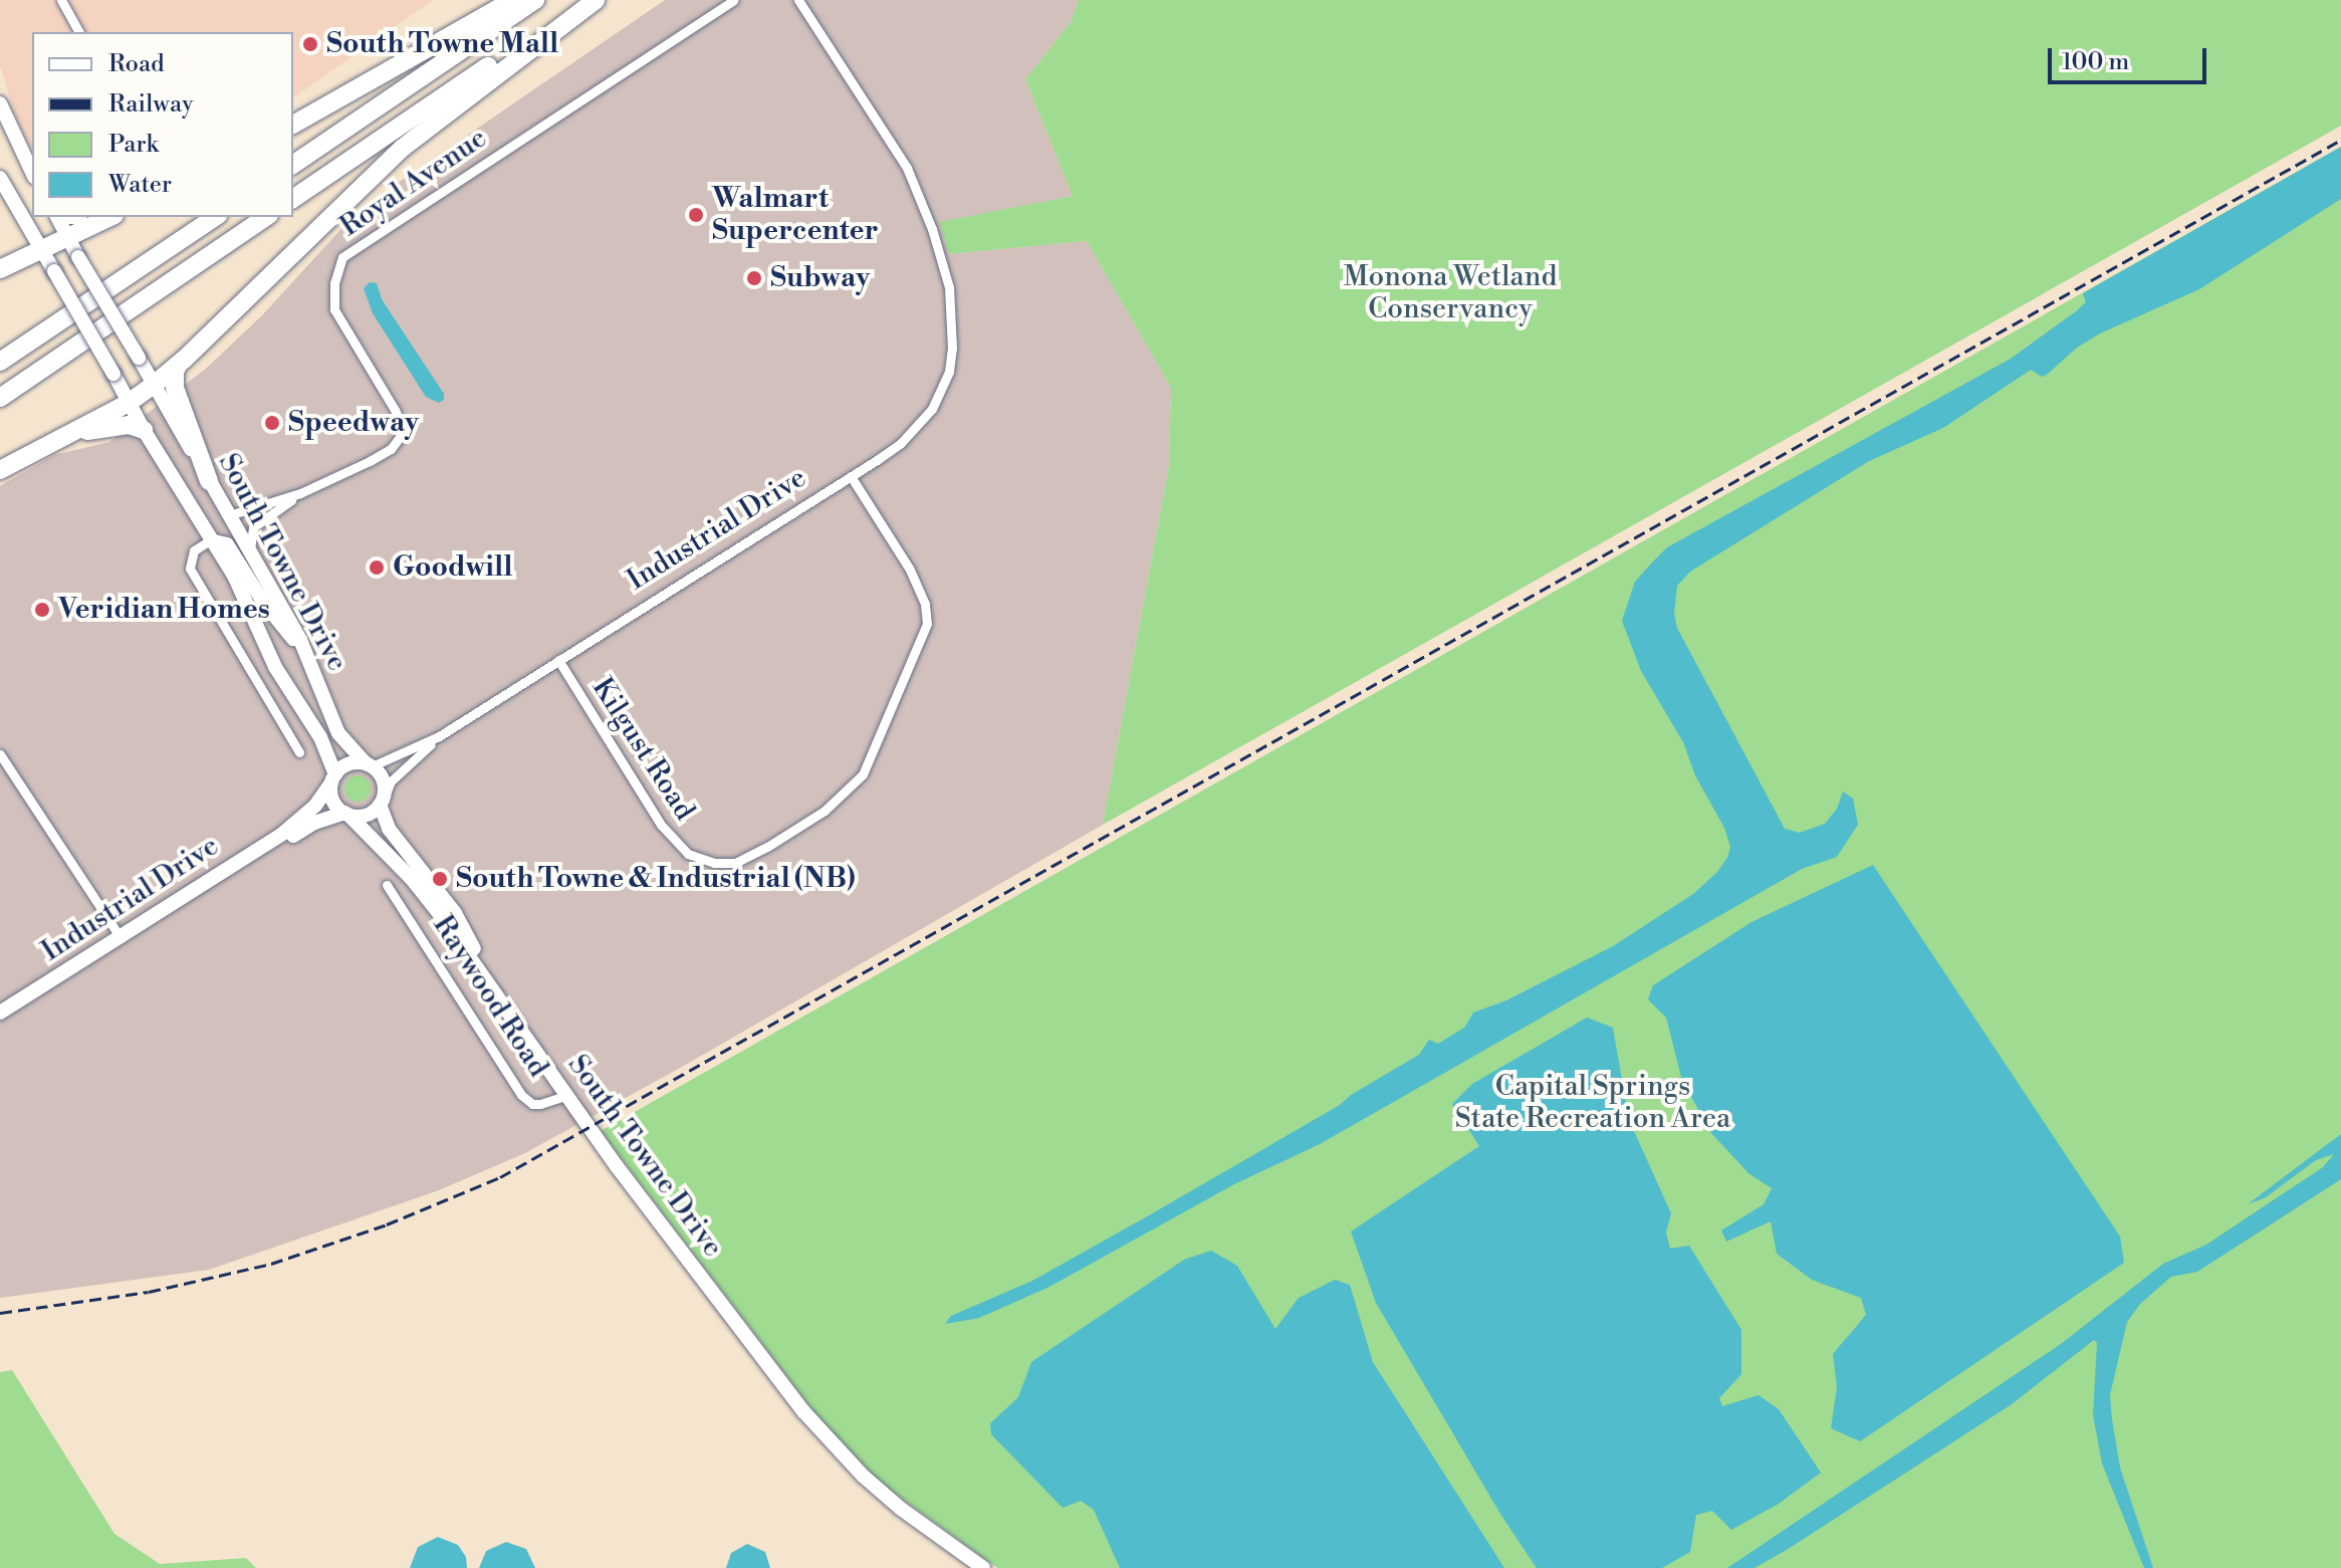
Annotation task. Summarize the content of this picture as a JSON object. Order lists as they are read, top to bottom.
{
  "streets": {
    "street": [
      "Royal Avenue",
      "Industrial Drive",
      "South Towne Drive",
      "Kilgust Road",
      "Raywood Road"
    ]
  },
  "crossings": [
    ["Royal Avenue", "South Towne Drive"],
    ["Industrial Drive", "South Towne Drive"],
    ["Industrial Drive", "Kilgust Road"],
    ["South Towne Drive", "Raywood Road"]
  ],
  "parks": ["Monona Wetland Conservancy", "Capital Springs State Recreation Area"],
  "places": [
    "South Towne Mall",
    "Walmart Supercenter",
    "Subway",
    "Speedway",
    "Goodwill",
    "Veridian Homes",
    "South Towne & Industrial (NB)"
  ],
  "legend": [
    "Road",
    "Railway",
    "Park",
    "Water"
  ],
  "scale_bar": "100 m"
}
